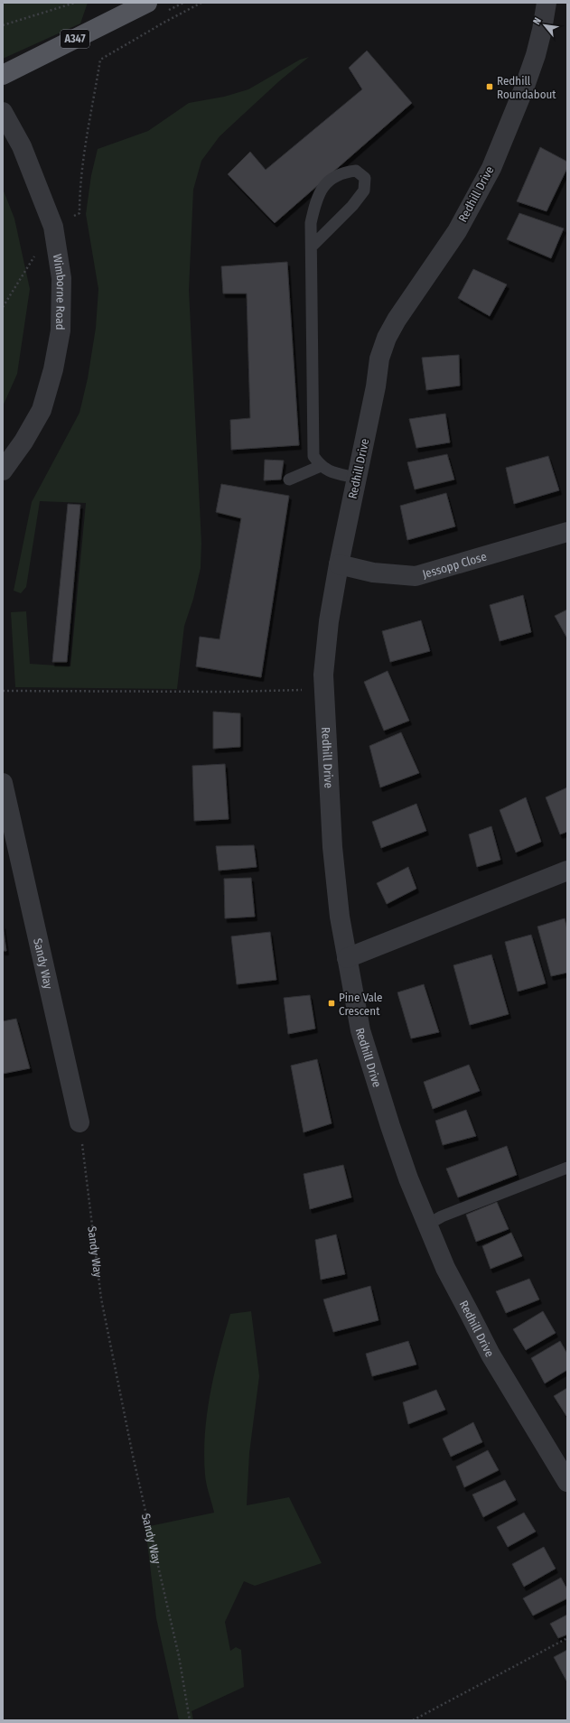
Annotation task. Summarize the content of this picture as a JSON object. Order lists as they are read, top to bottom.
{
  "streets": {
    "main road": ["A347"],
    "street": [
      "Redhill Drive",
      "Wimborne Road",
      "Jessopp Close",
      "Sandy Way"
    ]
  },
  "crossings": [
    ["Redhill Drive", "Jessopp Close"]
  ],
  "places": {
    "transit": ["Redhill Roundabout", "Pine Vale Crescent"]
  },
  "north": "top left"
}
